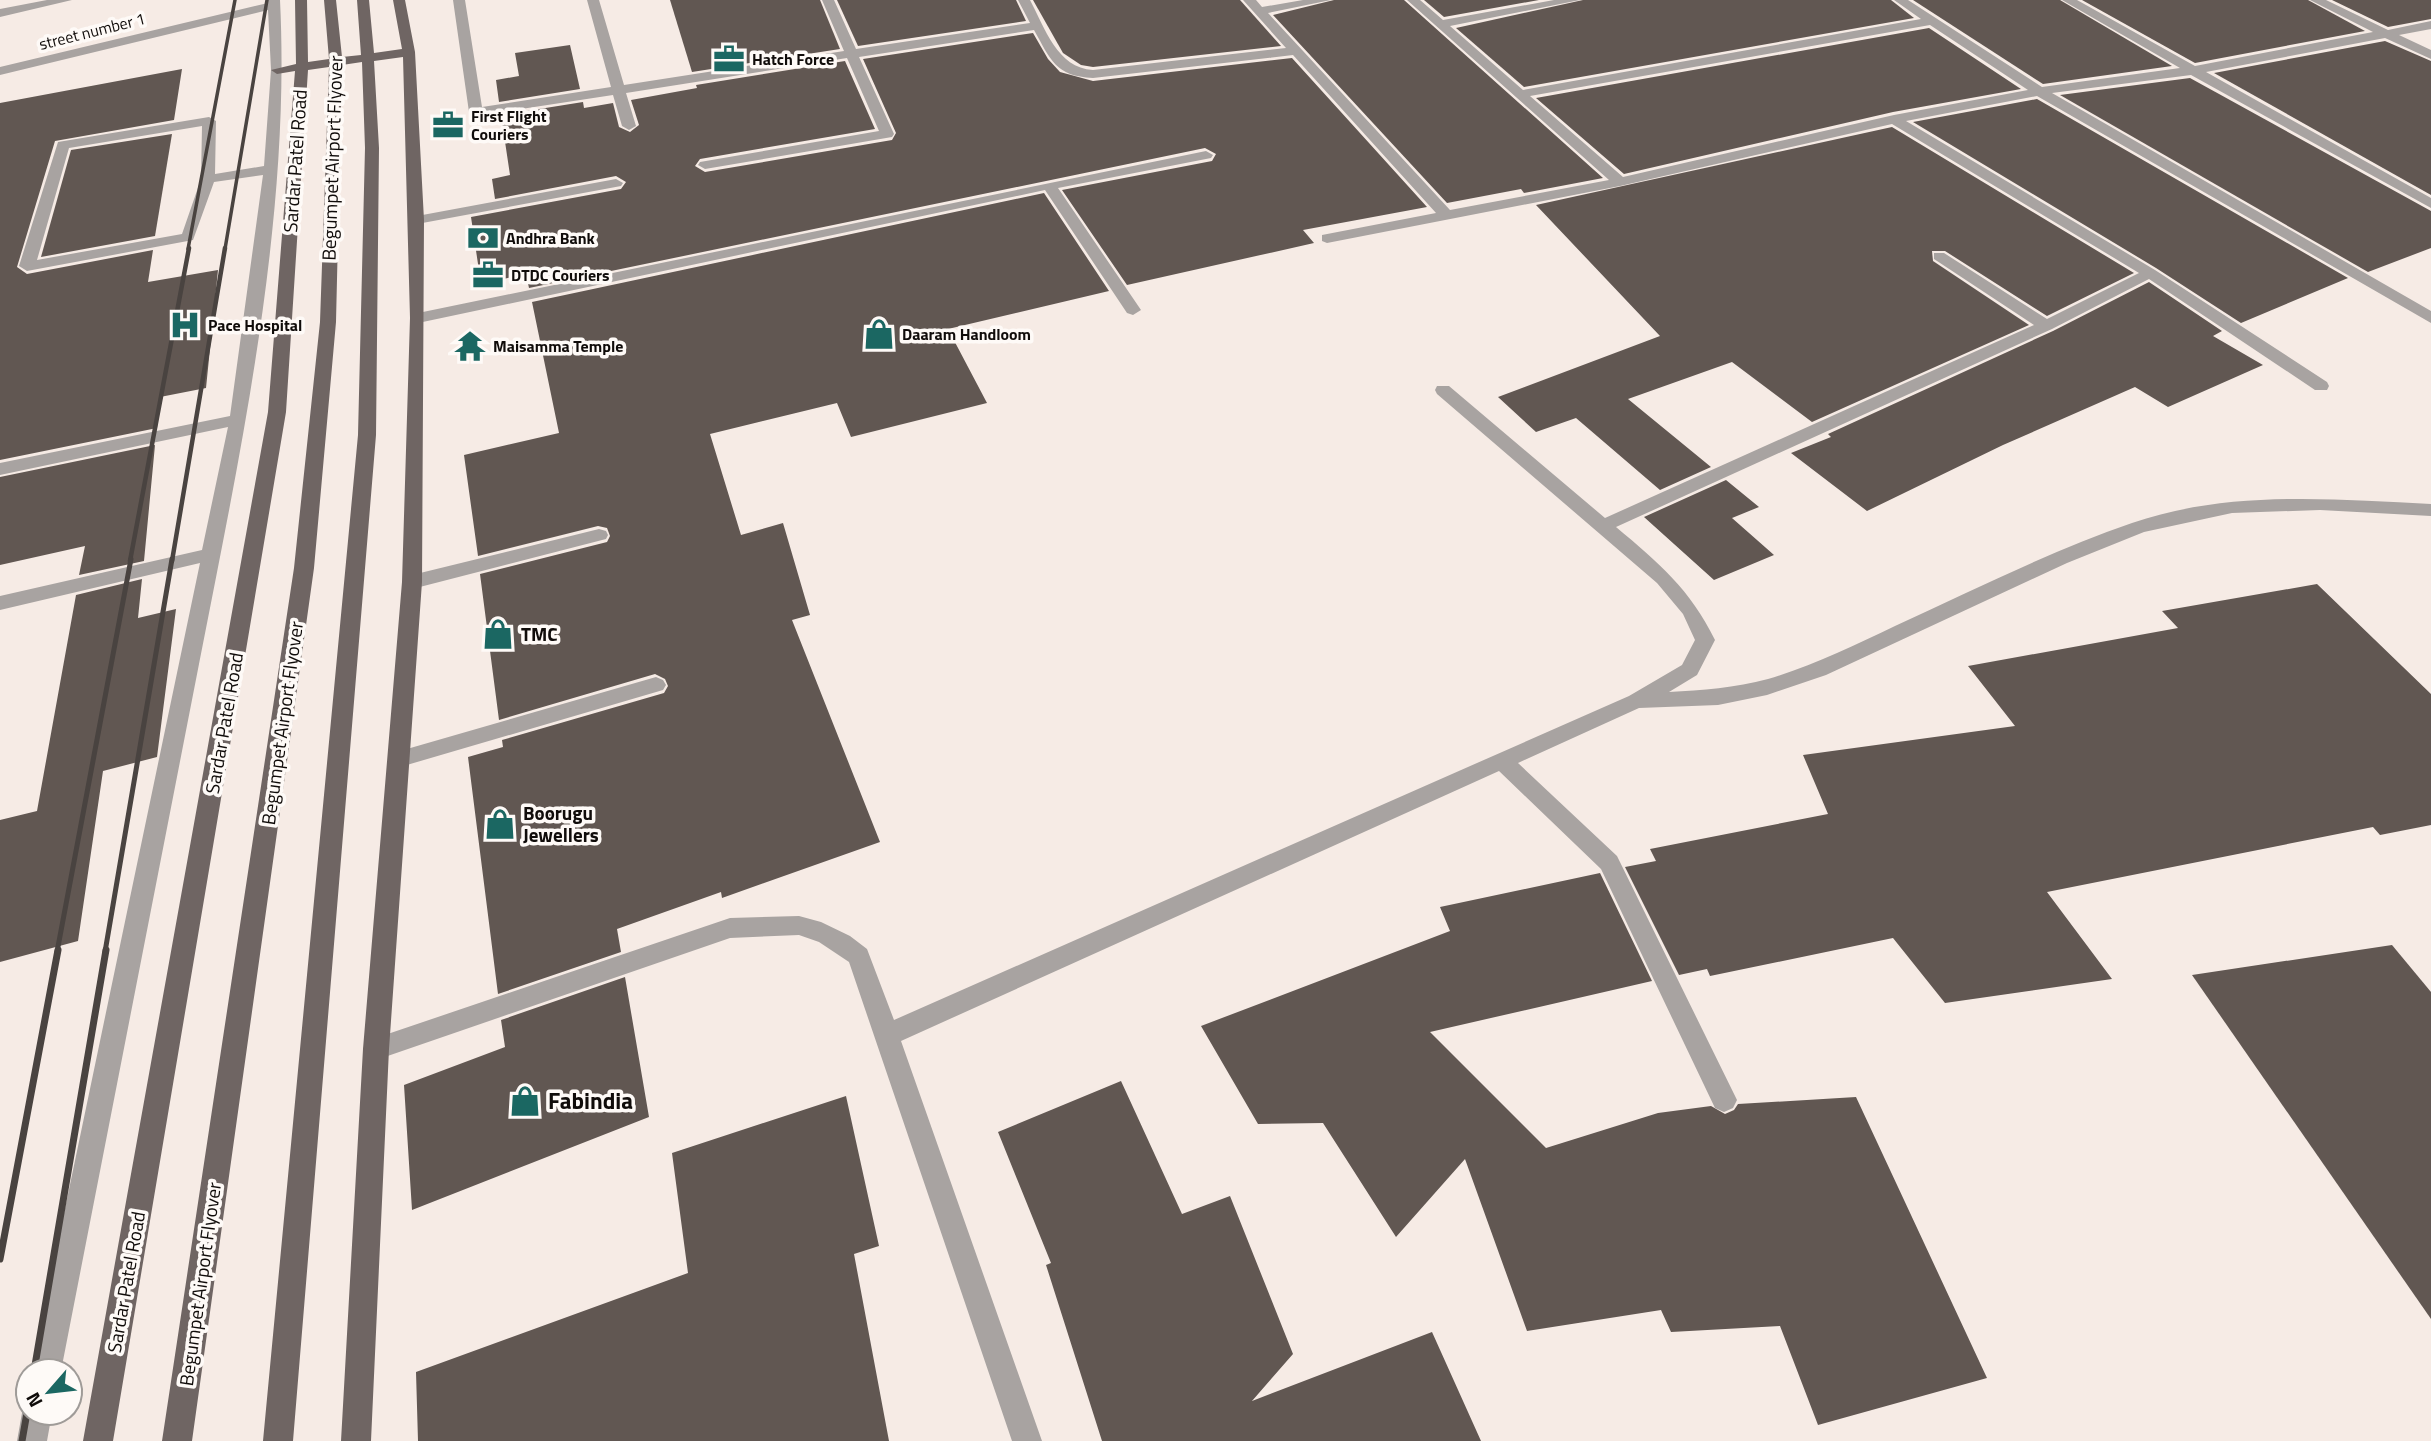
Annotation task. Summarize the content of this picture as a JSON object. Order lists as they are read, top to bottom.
{
  "streets": {
    "main road": ["Begumpet Airport Flyover", "Sardar Patel Road"],
    "street": ["street number 1"]
  },
  "places": {
    "office": ["Hatch Force", "First Flight Couriers", "DTDC Couriers"],
    "bank": ["Andhra Bank"],
    "hospital": ["Pace Hospital"],
    "shop": [
      "Daaram Handloom",
      "TMC",
      "Boorugu Jewellers",
      "Fabindia"
    ],
    "temple": ["Maisamma Temple"]
  },
  "north": "bottom left"
}
